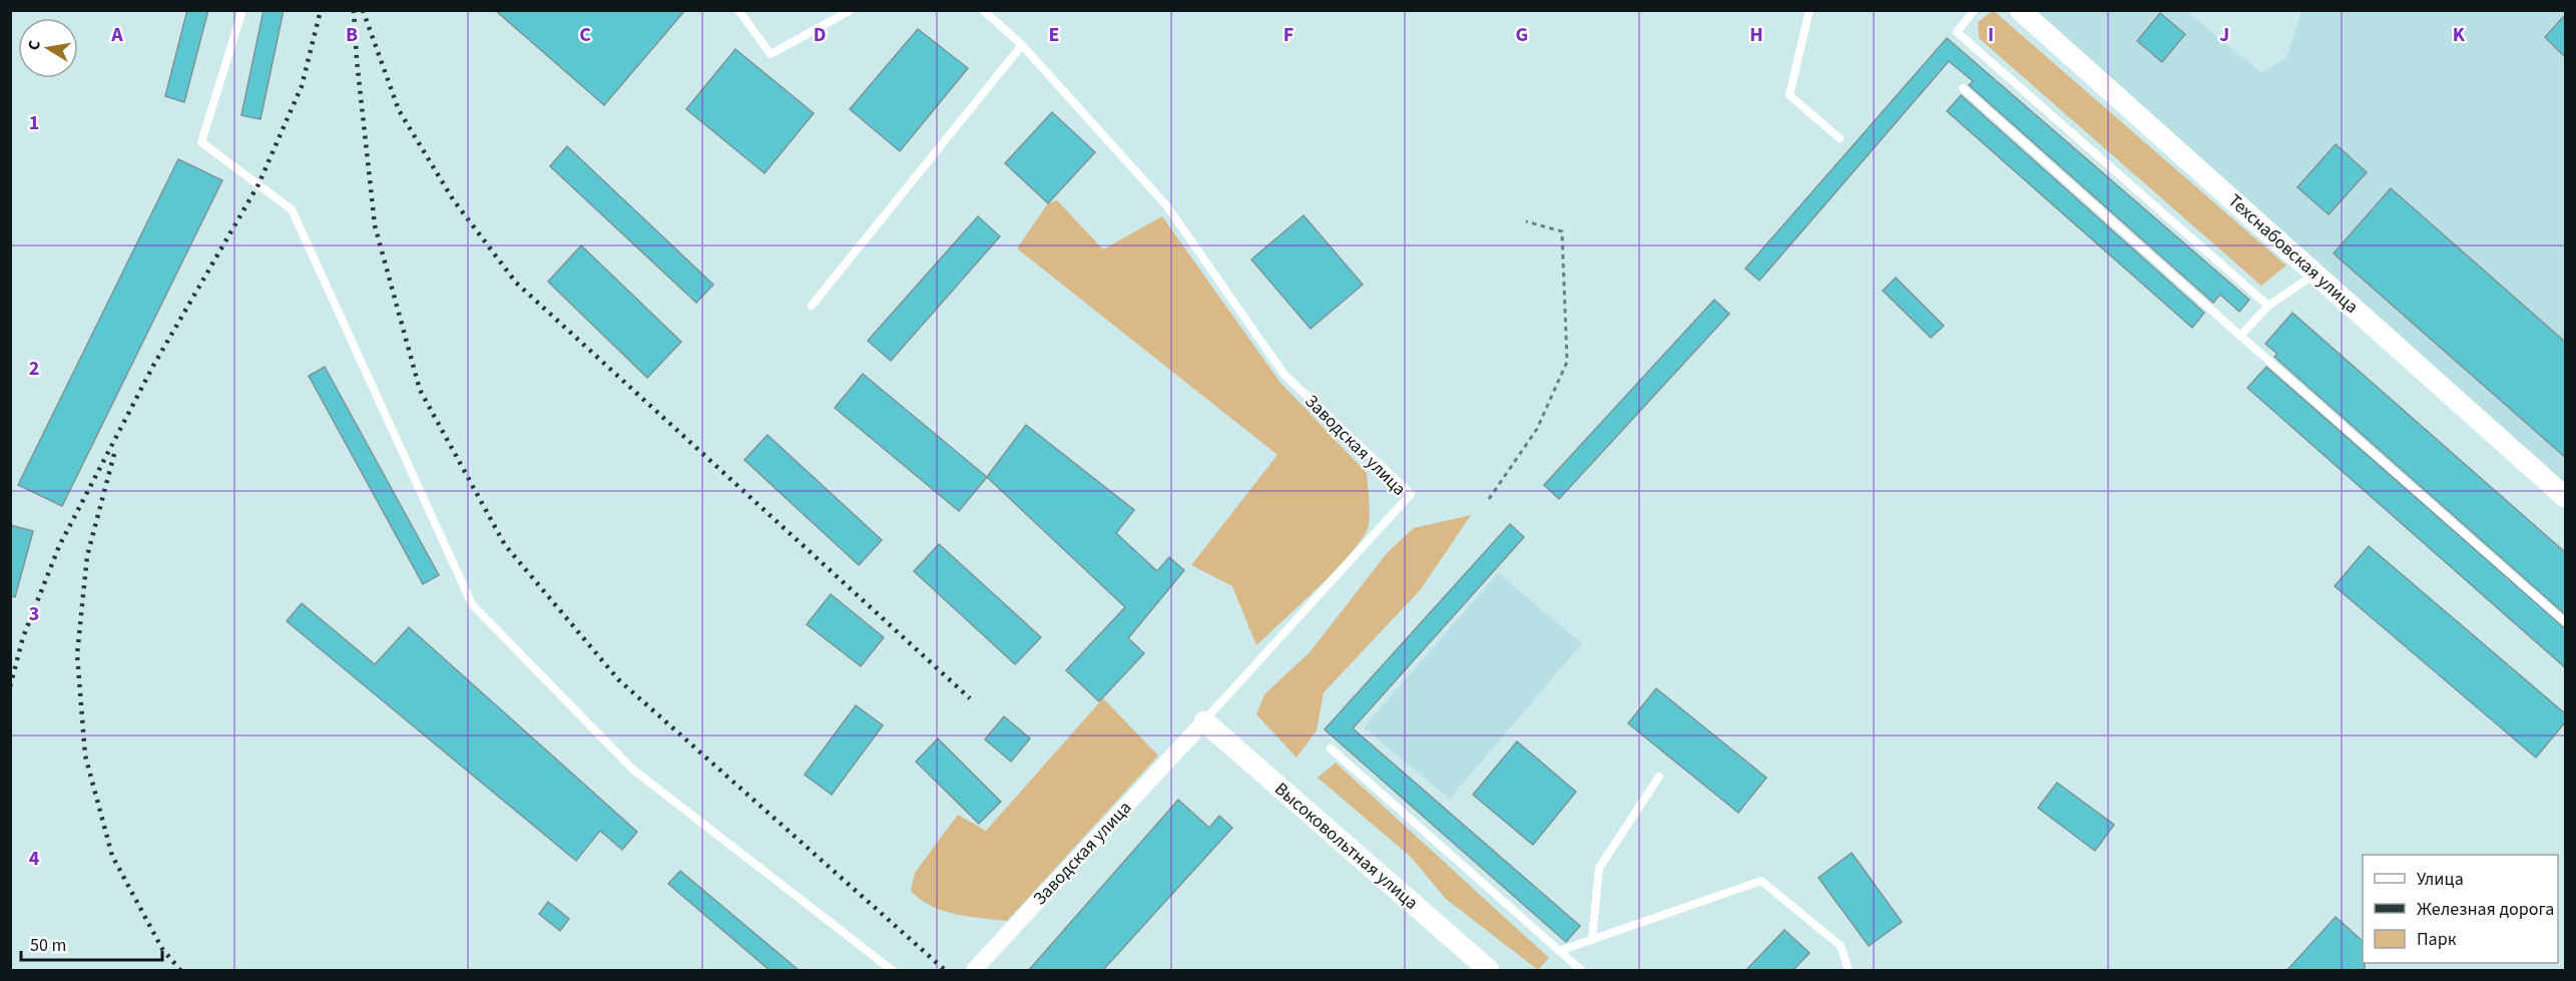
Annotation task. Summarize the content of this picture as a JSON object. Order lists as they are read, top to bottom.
{
  "streets": {
    "street": ["Техснабовская улица", "Заводская улица", "Высоковольтная улица"]
  },
  "crossings": [
    ["Заводская улица", "Высоковольтная улица"]
  ],
  "legend": ["Улица", "Железная дорога", "Парк"],
  "scale_bar": "50 m",
  "north": "left",
  "grid": {
    "columns": [
      "A",
      "B",
      "C",
      "D",
      "E",
      "F",
      "G",
      "H",
      "I",
      "J",
      "K"
    ],
    "rows": [
      "1",
      "2",
      "3",
      "4"
    ]
  }
}
